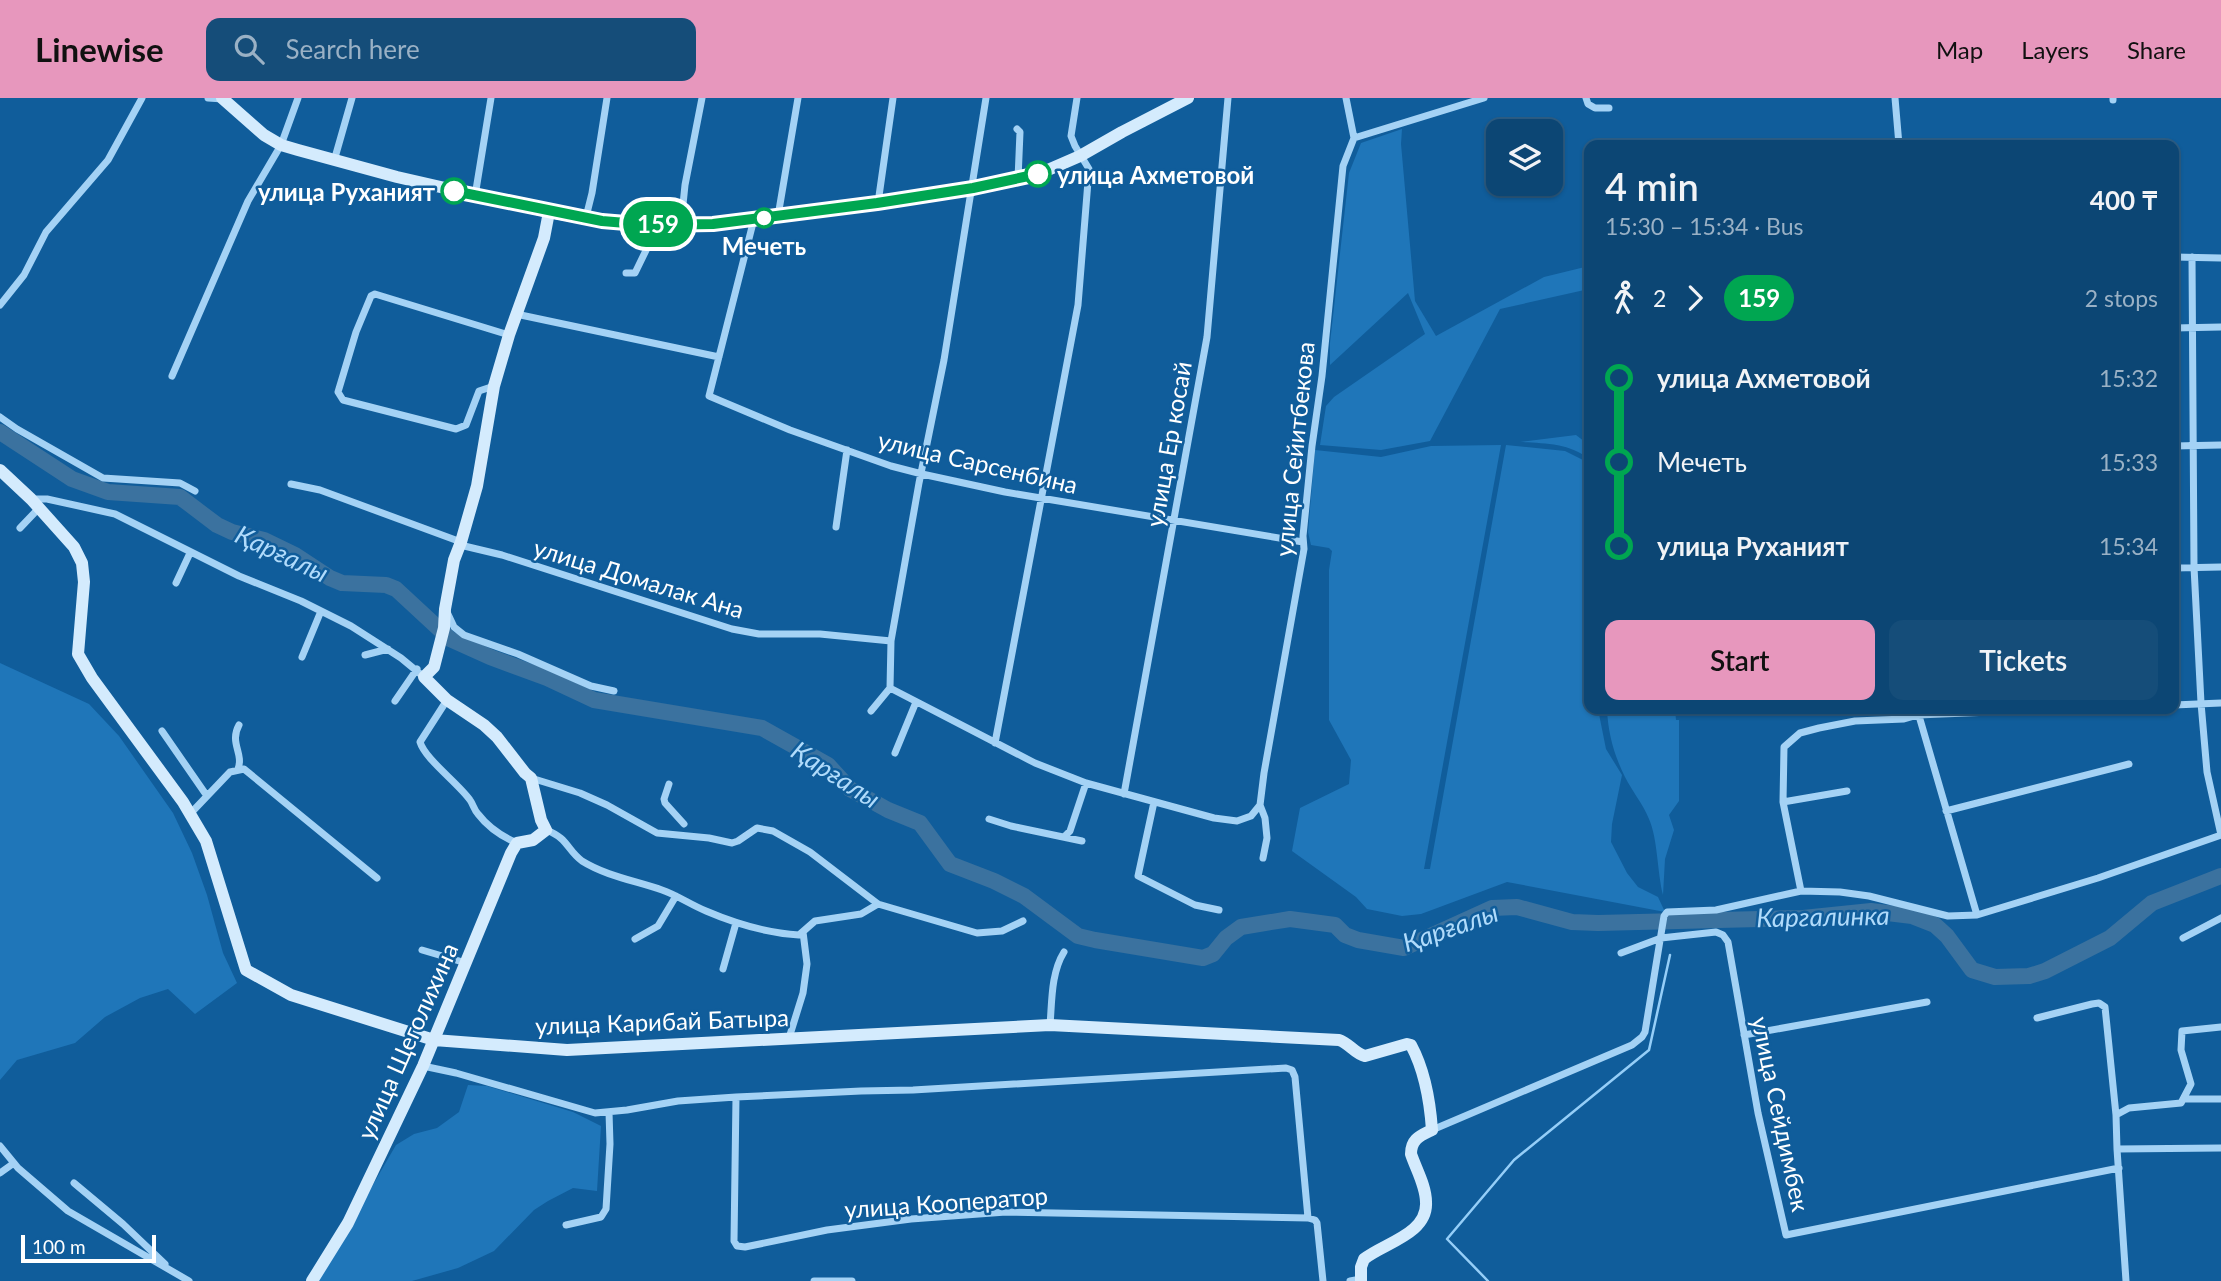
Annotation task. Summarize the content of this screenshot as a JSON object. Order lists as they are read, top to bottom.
{
  "streets": {
    "street": [
      "улица Ер косай",
      "улица Сейитбекова",
      "улица Сарсенбина",
      "улица Домалак Ана",
      "улица Карибай Батыра",
      "улица Щеголихина",
      "улица Сейдимбек",
      "улица Кооператор"
    ]
  },
  "crossings": [
    ["улица Ер косай", "улица Сарсенбина"],
    ["улица Сейитбекова", "улица Сарсенбина"],
    ["улица Карибай Батыра", "улица Щеголихина"]
  ],
  "water": ["Қарғалы", "Каргалинка"],
  "places": ["улица Ахметовой", "улица Руханият", "Мечеть"],
  "lines": ["bus line 159"],
  "scale_bar": "100 m",
  "page": {
    "header": "Linewise",
    "search": "Search here",
    "nav": ["Map", "Layers", "Share"],
    "on_map": "159",
    "heading": ["4 min", "15:30 – 15:34 · Bus", "400 ₸"],
    "legs": ["2", "159", "2 stops"],
    "list": [
      {
        "name": "улица Ахметовой",
        "value": "15:32"
      },
      {
        "name": "Мечеть",
        "value": "15:33"
      },
      {
        "name": "улица Руханият",
        "value": "15:34"
      }
    ],
    "buttons": ["Start", "Tickets"],
    "scale": "100 m"
  }
}
